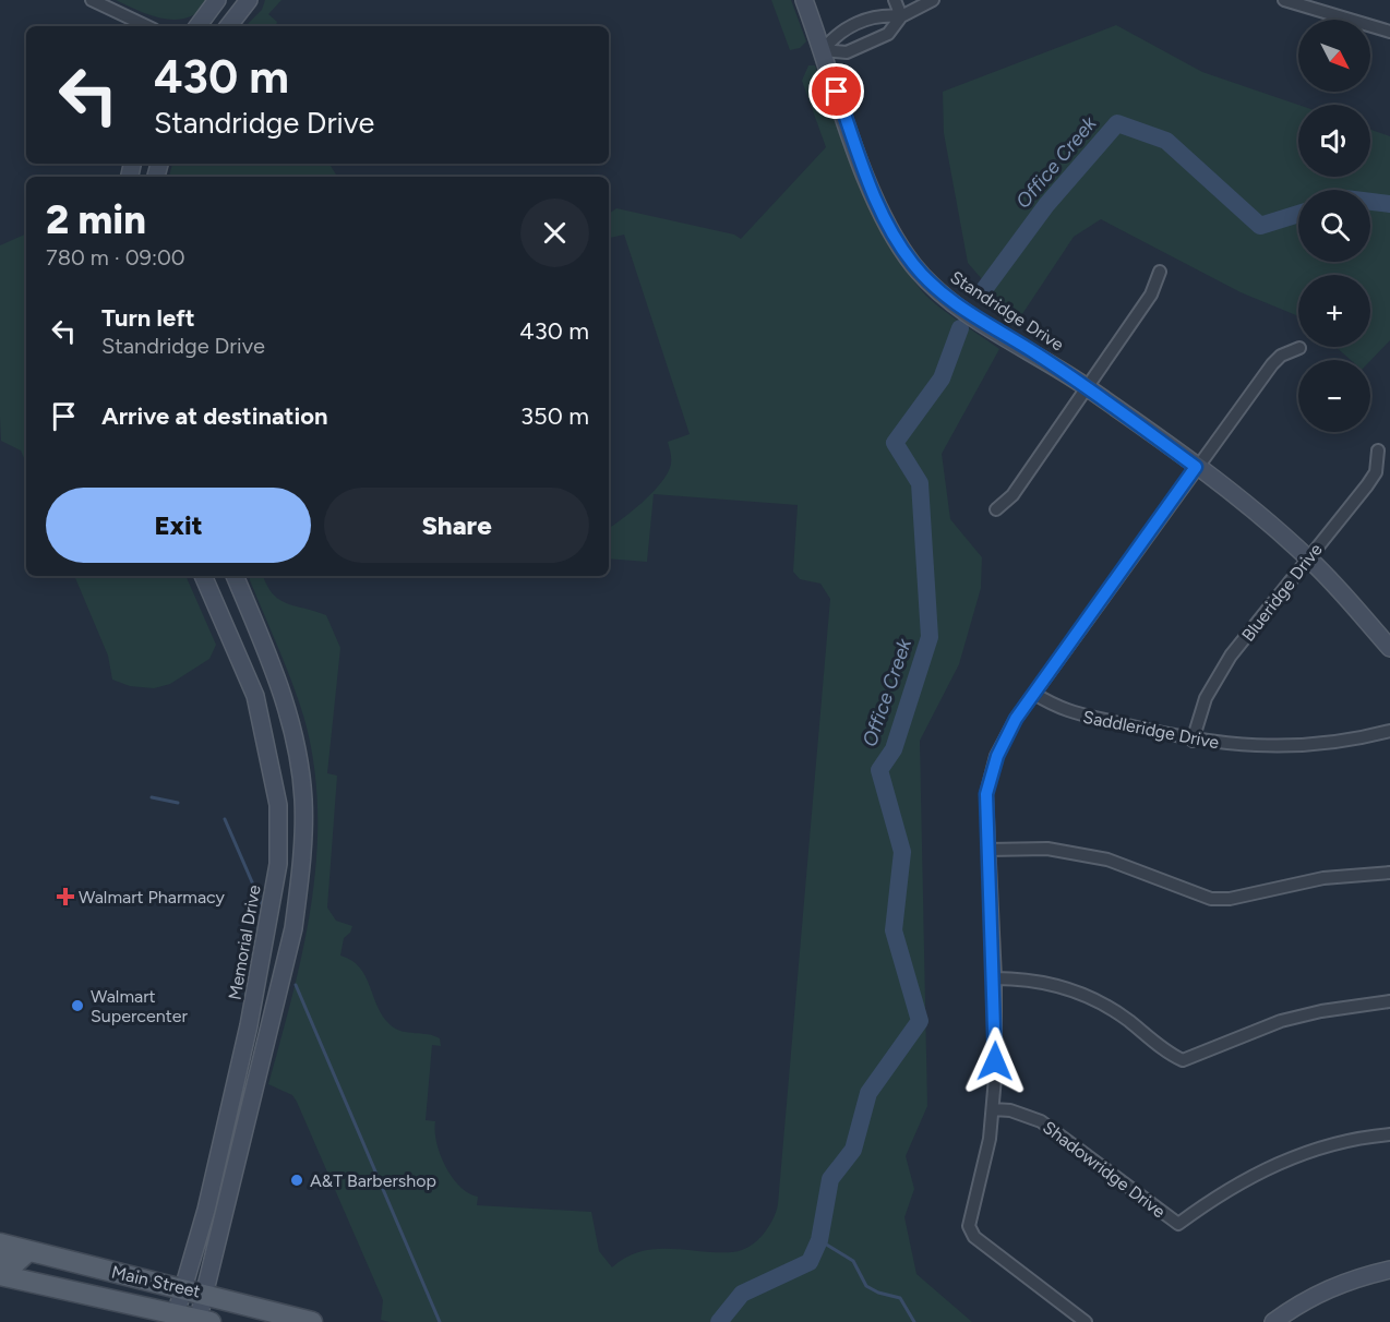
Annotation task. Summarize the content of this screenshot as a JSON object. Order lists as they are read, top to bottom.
{
  "streets": {
    "main road": ["Main Street"],
    "street": [
      "Standridge Drive",
      "Blueridge Drive",
      "Saddleridge Drive",
      "Memorial Drive",
      "Shadowridge Drive"
    ]
  },
  "crossings": [
    ["Standridge Drive", "Blueridge Drive"],
    ["Blueridge Drive", "Saddleridge Drive"],
    ["Memorial Drive", "Main Street"]
  ],
  "water": ["Office Creek"],
  "places": {
    "health": ["Walmart Pharmacy"],
    "other": ["Walmart Supercenter", "A&T Barbershop"]
  },
  "north": "bottom right",
  "page": {
    "map_buttons": ["+", "−"],
    "turn": ["430 m", "Standridge Drive"],
    "heading": ["2 min", "780 m · 09:00"],
    "list": [
      {
        "name": "Turn left",
        "note": "Standridge Drive",
        "value": "430 m"
      },
      {
        "name": "Arrive at destination",
        "value": "350 m"
      }
    ],
    "buttons": ["Exit", "Share"]
  }
}
